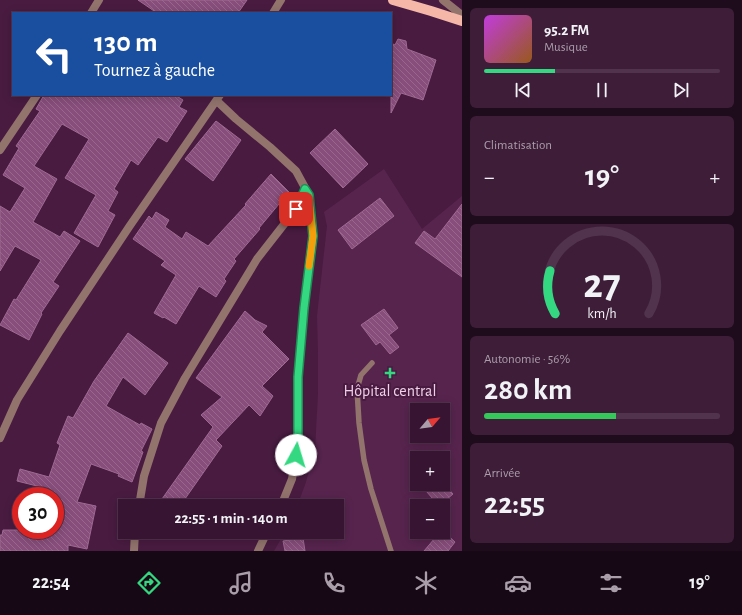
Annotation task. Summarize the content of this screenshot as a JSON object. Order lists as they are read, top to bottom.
{
  "places": {
    "health": ["Hôpital central"]
  },
  "north": "top right",
  "page": {
    "turn": ["130 m", "Tournez à gauche"],
    "song": ["95.2 FM", "Musique"],
    "tile": [
      "Climatisation",
      ["Autonomie · 56%", "280 km"],
      ["Arrivée", "22:55"]
    ],
    "heat": ["−", "19°", "+"],
    "map_buttons": ["+", "−"],
    "limit": "30",
    "trip": "22:55 · 1 min · 140 m",
    "tabs": ["22:54", "19°"],
    "gauge": ["27", "km/h"]
  }
}
